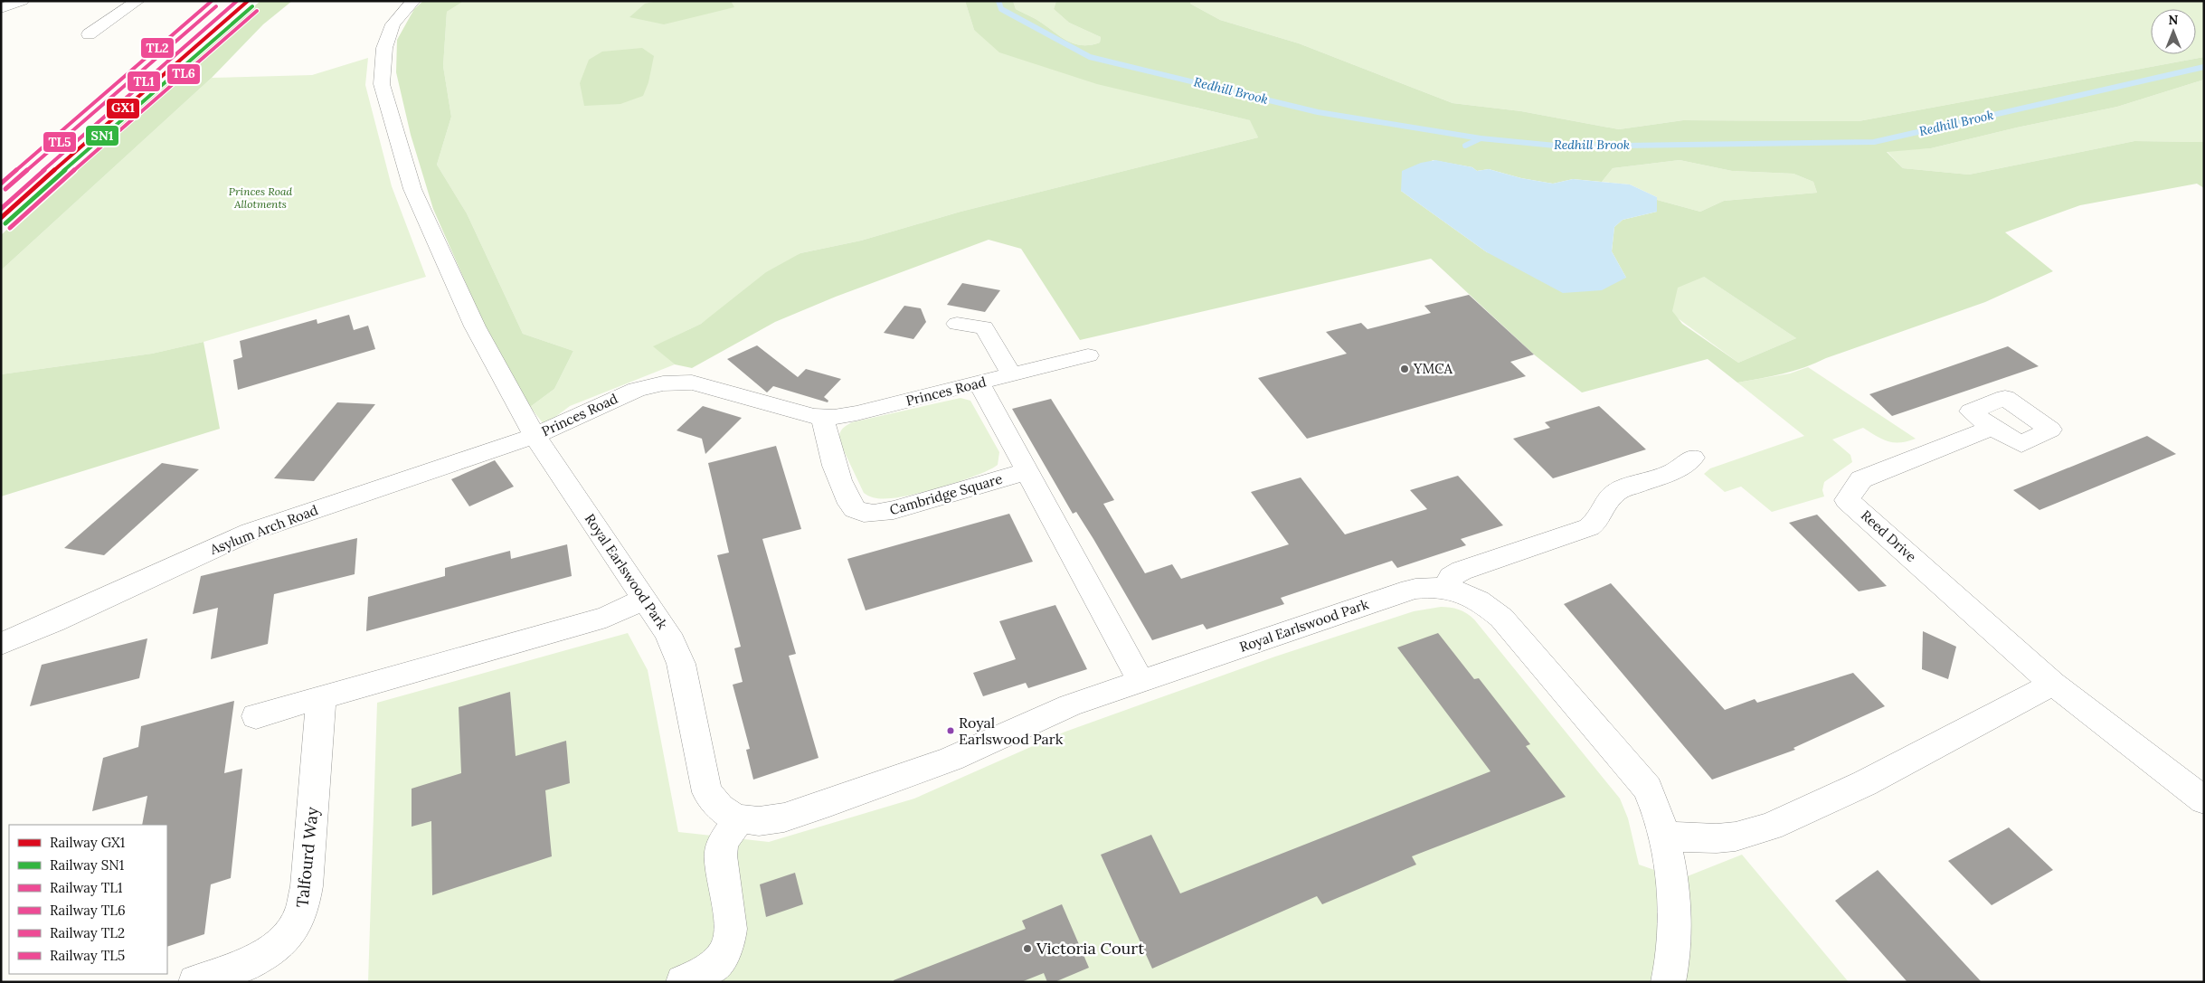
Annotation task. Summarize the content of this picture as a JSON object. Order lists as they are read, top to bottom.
{
  "streets": {
    "street": [
      "Princes Road",
      "Cambridge Square",
      "Asylum Arch Road",
      "Reed Drive",
      "Royal Earlswood Park",
      "Talfourd Way"
    ]
  },
  "crossings": [
    ["Princes Road", "Cambridge Square"],
    ["Princes Road", "Asylum Arch Road"],
    ["Princes Road", "Royal Earlswood Park"],
    ["Asylum Arch Road", "Royal Earlswood Park"]
  ],
  "water": ["Redhill Brook"],
  "parks": ["Princes Road Allotments"],
  "places": ["YMCA", "Royal Earlswood Park", "Victoria Court"],
  "lines": [
    "rail line GX1",
    "rail line TL1",
    "rail line TL2",
    "rail line SN1",
    "rail line TL5",
    "rail line TL6"
  ],
  "legend": [
    "Railway GX1",
    "Railway SN1",
    "Railway TL1",
    "Railway TL6",
    "Railway TL2",
    "Railway TL5"
  ],
  "north": "top"
}
